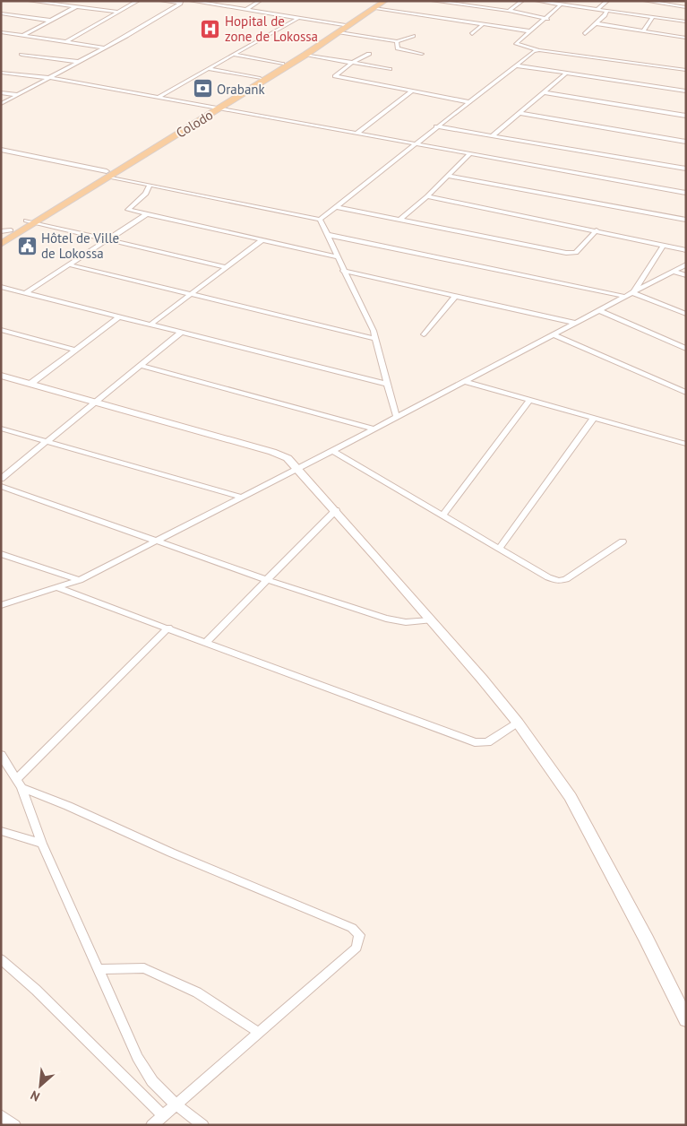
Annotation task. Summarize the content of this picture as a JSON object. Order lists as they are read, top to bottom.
{
  "streets": {
    "main road": ["Colodo"]
  },
  "places": {
    "hospital": ["Hopital de zone de Lokossa"],
    "bank": ["Orabank"],
    "public building": ["Hôtel de Ville de Lokossa"]
  },
  "north": "bottom left"
}
